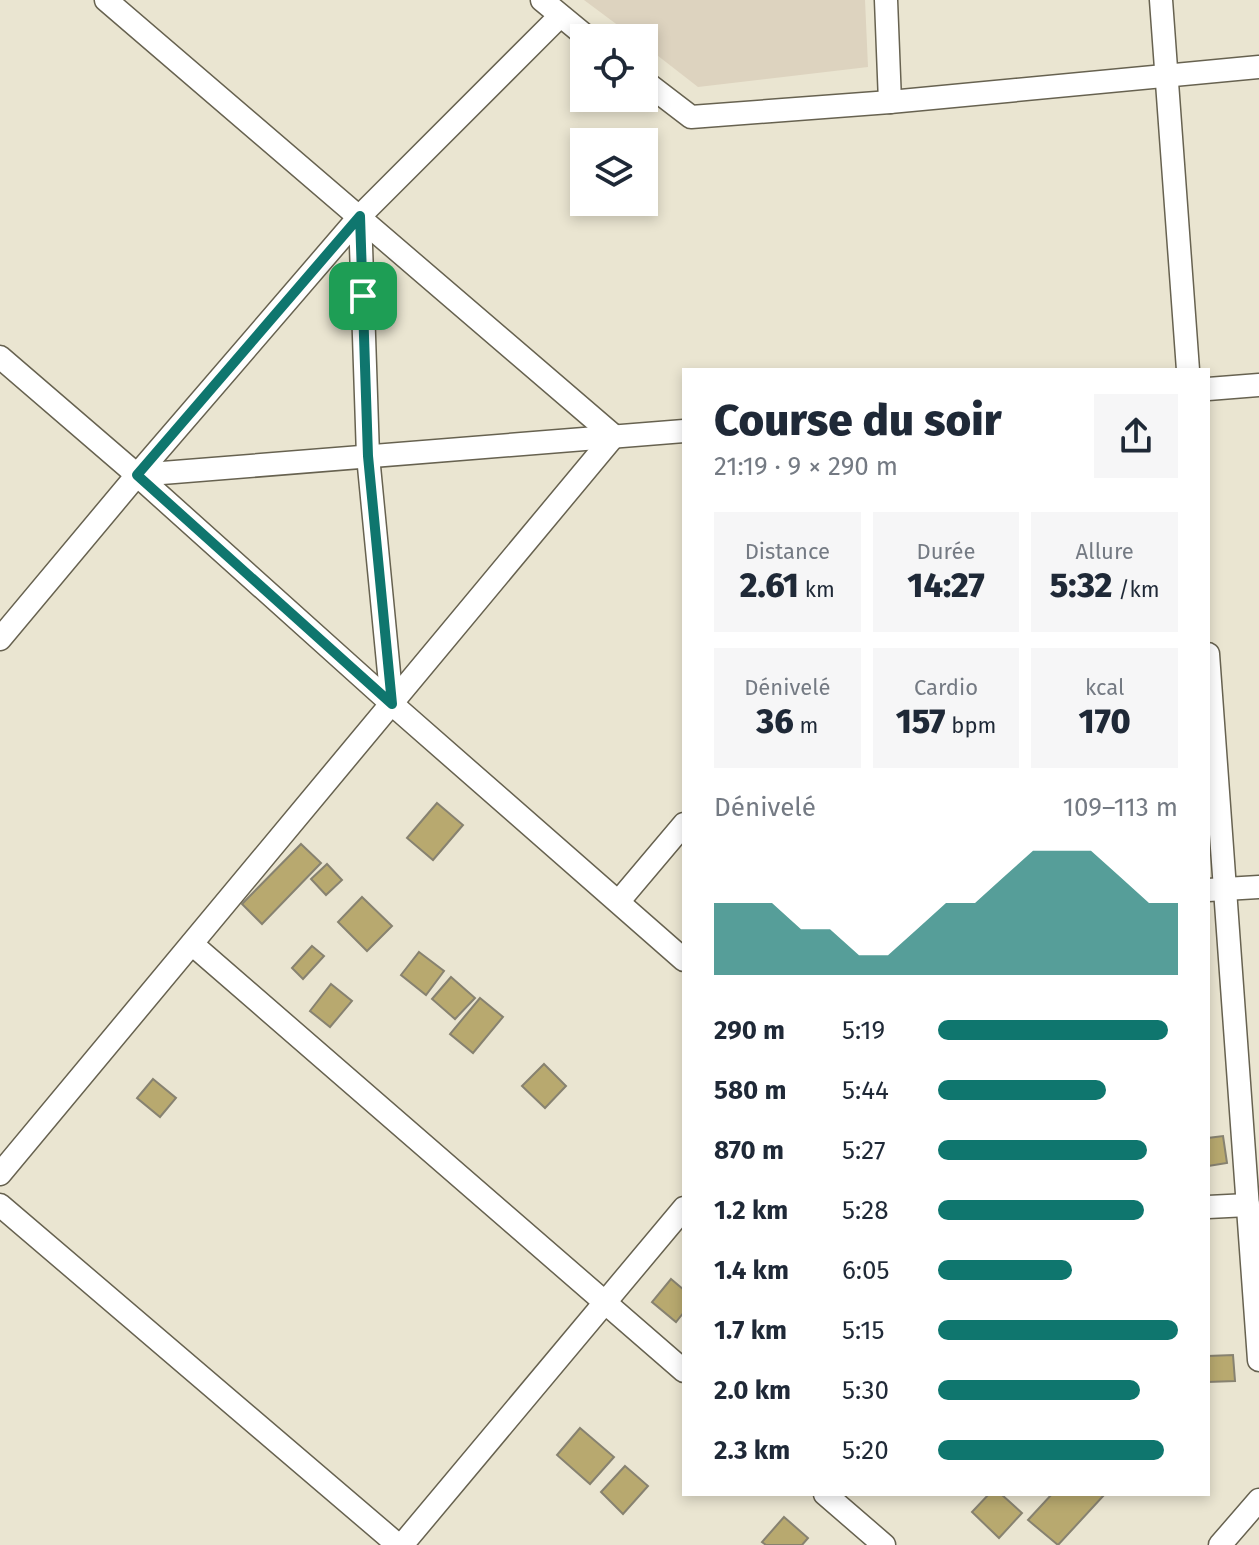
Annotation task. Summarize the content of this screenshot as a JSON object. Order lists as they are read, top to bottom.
{
  "page": {
    "heading": ["Course du soir", "21:19 · 9 × 290 m"],
    "stats": [
      ["Distance", "2.61 km"],
      ["Durée", "14:27"],
      ["Allure", "5:32 /km"],
      ["Dénivelé", "36 m"],
      ["Cardio", "157 bpm"],
      ["kcal", "170"]
    ],
    "chart": ["Dénivelé", "109–113 m"],
    "list": [
      {
        "name": "290 m",
        "note": "5:19"
      },
      {
        "name": "580 m",
        "note": "5:44"
      },
      {
        "name": "870 m",
        "note": "5:27"
      },
      {
        "name": "1.2 km",
        "note": "5:28"
      },
      {
        "name": "1.4 km",
        "note": "6:05"
      },
      {
        "name": "1.7 km",
        "note": "5:15"
      },
      {
        "name": "2.0 km",
        "note": "5:30"
      },
      {
        "name": "2.3 km",
        "note": "5:20"
      }
    ]
  }
}
